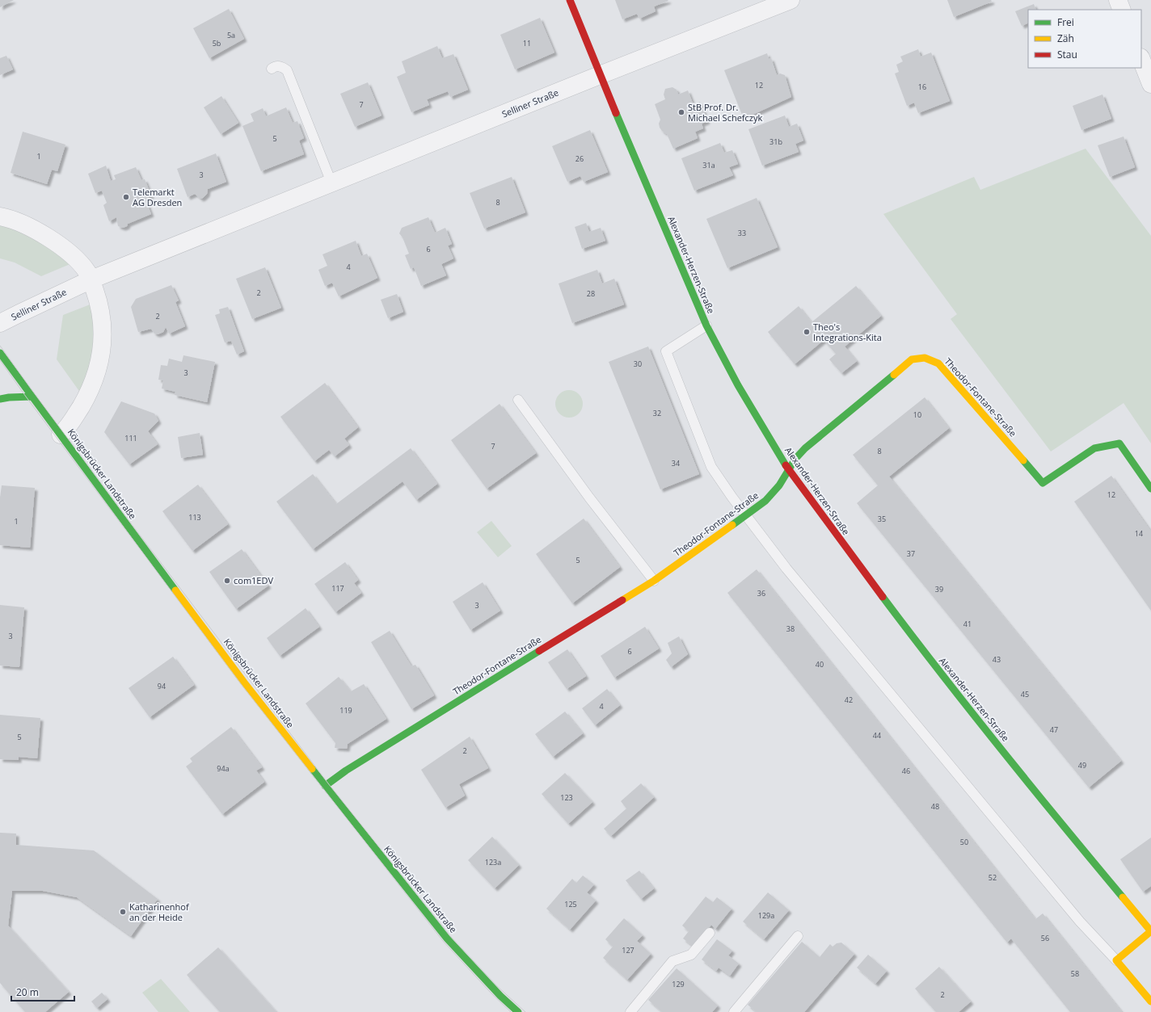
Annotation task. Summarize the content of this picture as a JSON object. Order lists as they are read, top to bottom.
{
  "streets": {
    "street": [
      "Selliner Straße",
      "Alexander-Herzen-Straße",
      "Theodor-Fontane-Straße",
      "Königsbrücker Landstraße"
    ]
  },
  "crossings": [
    ["Selliner Straße", "Alexander-Herzen-Straße"],
    ["Alexander-Herzen-Straße", "Theodor-Fontane-Straße"],
    ["Theodor-Fontane-Straße", "Königsbrücker Landstraße"]
  ],
  "places": [
    "StB Prof. Dr. Michael Schefczyk",
    "Telemarkt AG Dresden",
    "Theo's Integrations-Kita",
    "com1EDV",
    "Katharinenhof an der Heide"
  ],
  "house_numbers": [
    "5a",
    "5b",
    "11",
    "12",
    "16",
    "7",
    "5",
    "31b",
    "1",
    "26",
    "31a",
    "3",
    "8",
    "33",
    "6",
    "4",
    "2",
    "28",
    "2",
    "30",
    "3",
    "32",
    "10",
    "111",
    "7",
    "8",
    "34",
    "12",
    "113",
    "35",
    "1",
    "14",
    "37",
    "5",
    "117",
    "39",
    "36",
    "3",
    "41",
    "38",
    "3",
    "6",
    "43",
    "40",
    "94",
    "45",
    "42",
    "4",
    "119",
    "47",
    "44",
    "5",
    "2",
    "49",
    "94a",
    "46",
    "123",
    "48",
    "50",
    "123a",
    "52",
    "125",
    "129a",
    "56",
    "127",
    "58",
    "129",
    "2"
  ],
  "legend": ["Frei", "Zäh", "Stau"],
  "scale_bar": "20 m"
}
